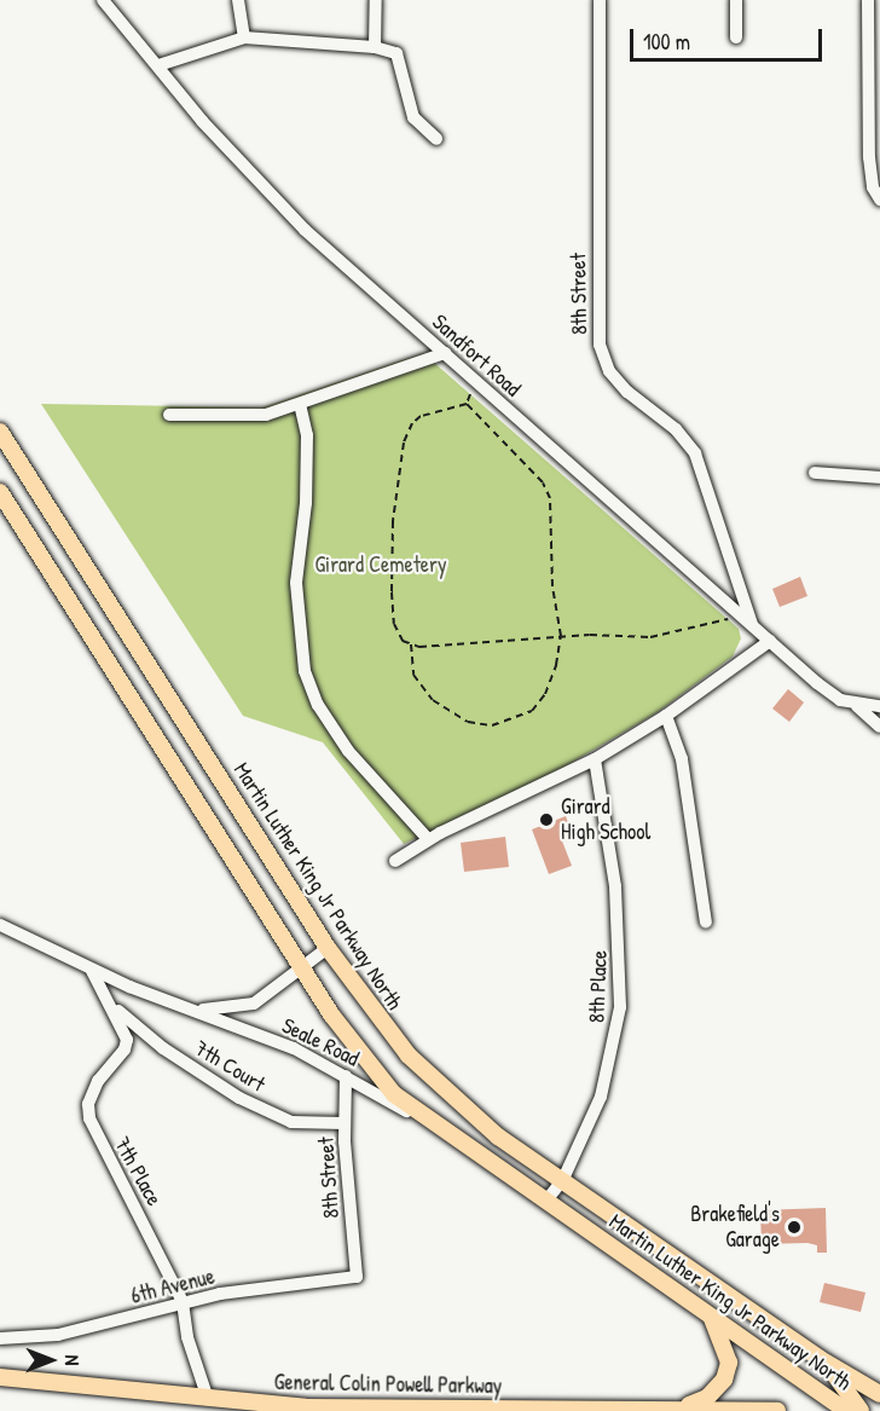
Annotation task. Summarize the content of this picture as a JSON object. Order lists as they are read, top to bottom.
{
  "streets": {
    "main road": ["Martin Luther King Jr Parkway North", "General Colin Powell Parkway"],
    "street": [
      "8th Street",
      "Sandfort Road",
      "8th Place",
      "Seale Road",
      "7th Court",
      "7th Place",
      "6th Avenue"
    ]
  },
  "crossings": [
    ["8th Street", "Sandfort Road"],
    ["8th Street", "Seale Road"],
    ["8th Street", "7th Court"],
    ["8th Street", "6th Avenue"],
    ["Martin Luther King Jr Parkway North", "8th Place"],
    ["Martin Luther King Jr Parkway North", "Seale Road"],
    ["Seale Road", "7th Place"],
    ["7th Court", "7th Place"],
    ["7th Place", "6th Avenue"],
    ["7th Place", "General Colin Powell Parkway"]
  ],
  "parks": ["Girard Cemetery"],
  "places": ["Girard High School", "Brakefield's Garage"],
  "scale_bar": "100 m",
  "north": "right"
}
